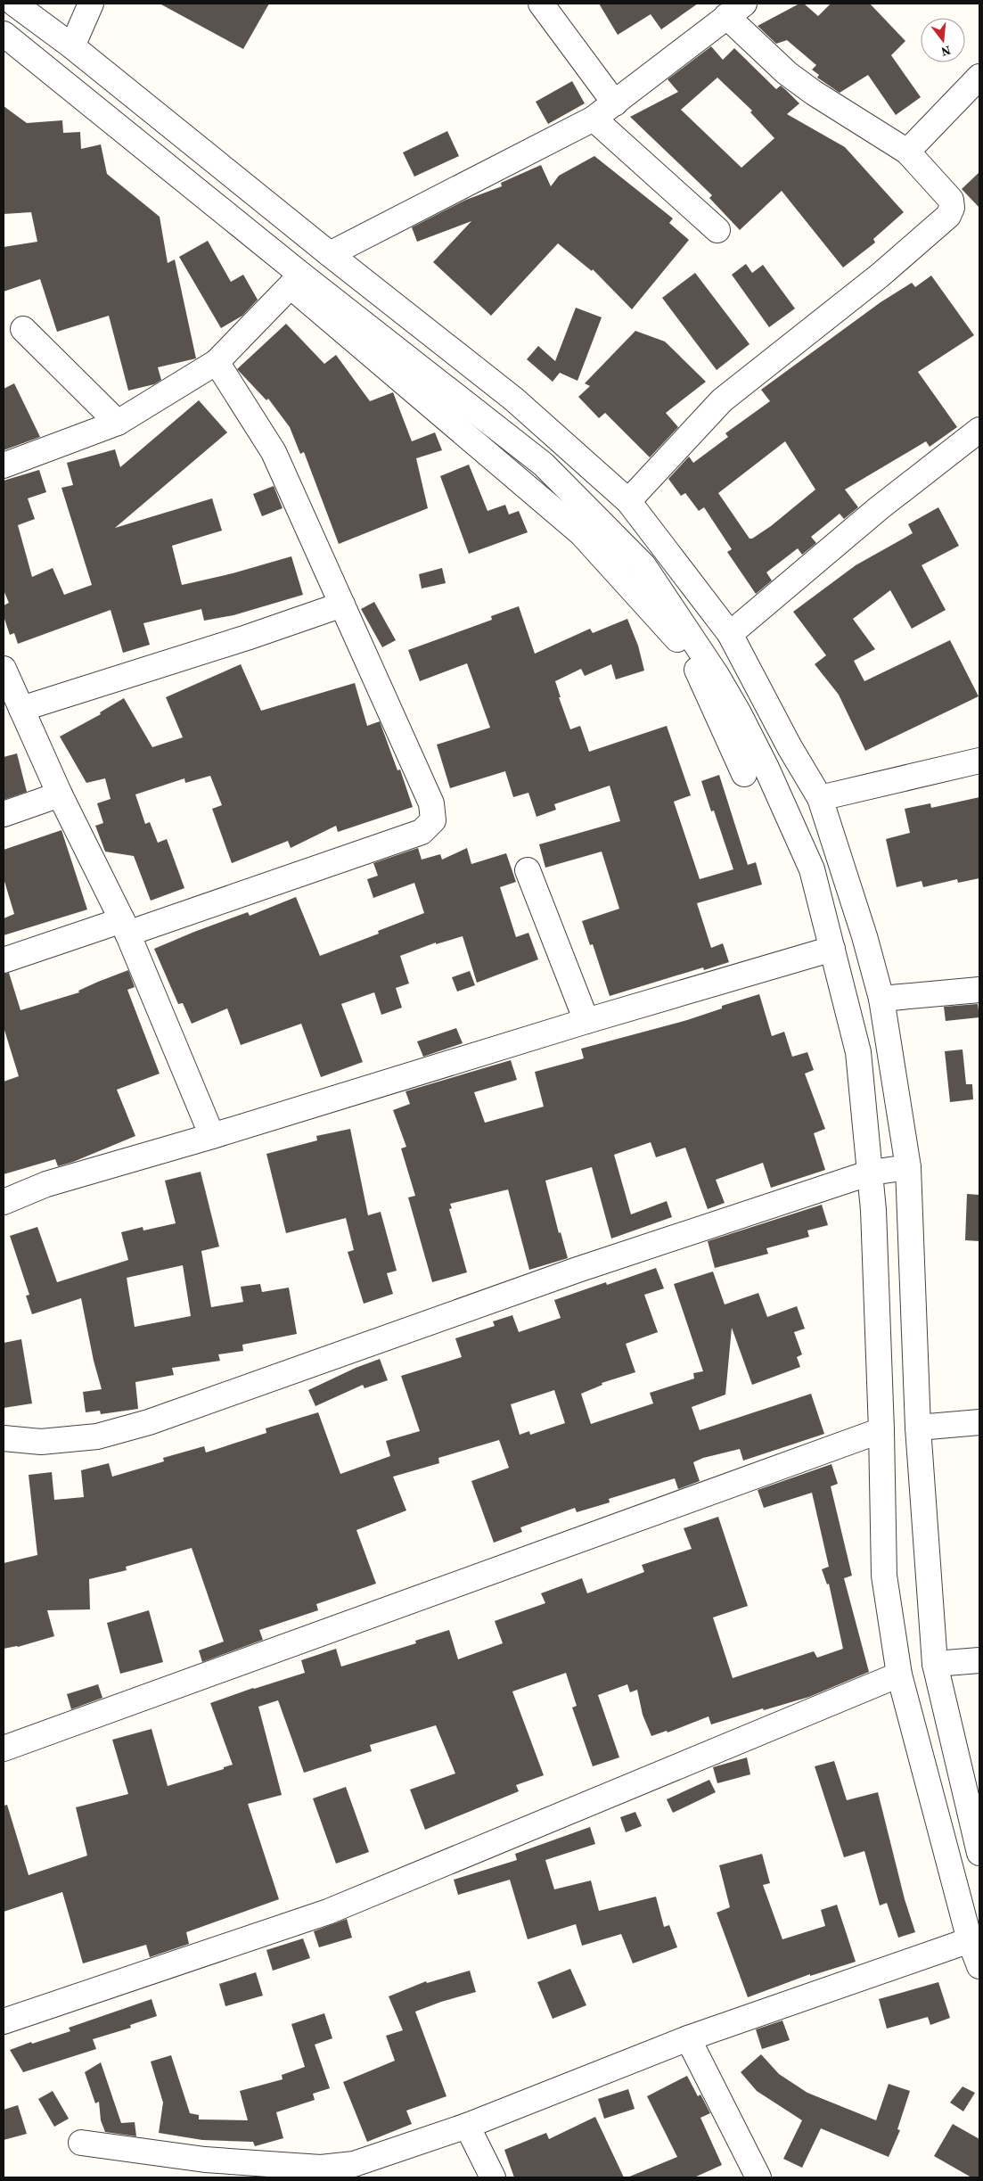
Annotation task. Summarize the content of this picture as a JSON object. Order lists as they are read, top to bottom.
{
  "north": "bottom"
}
